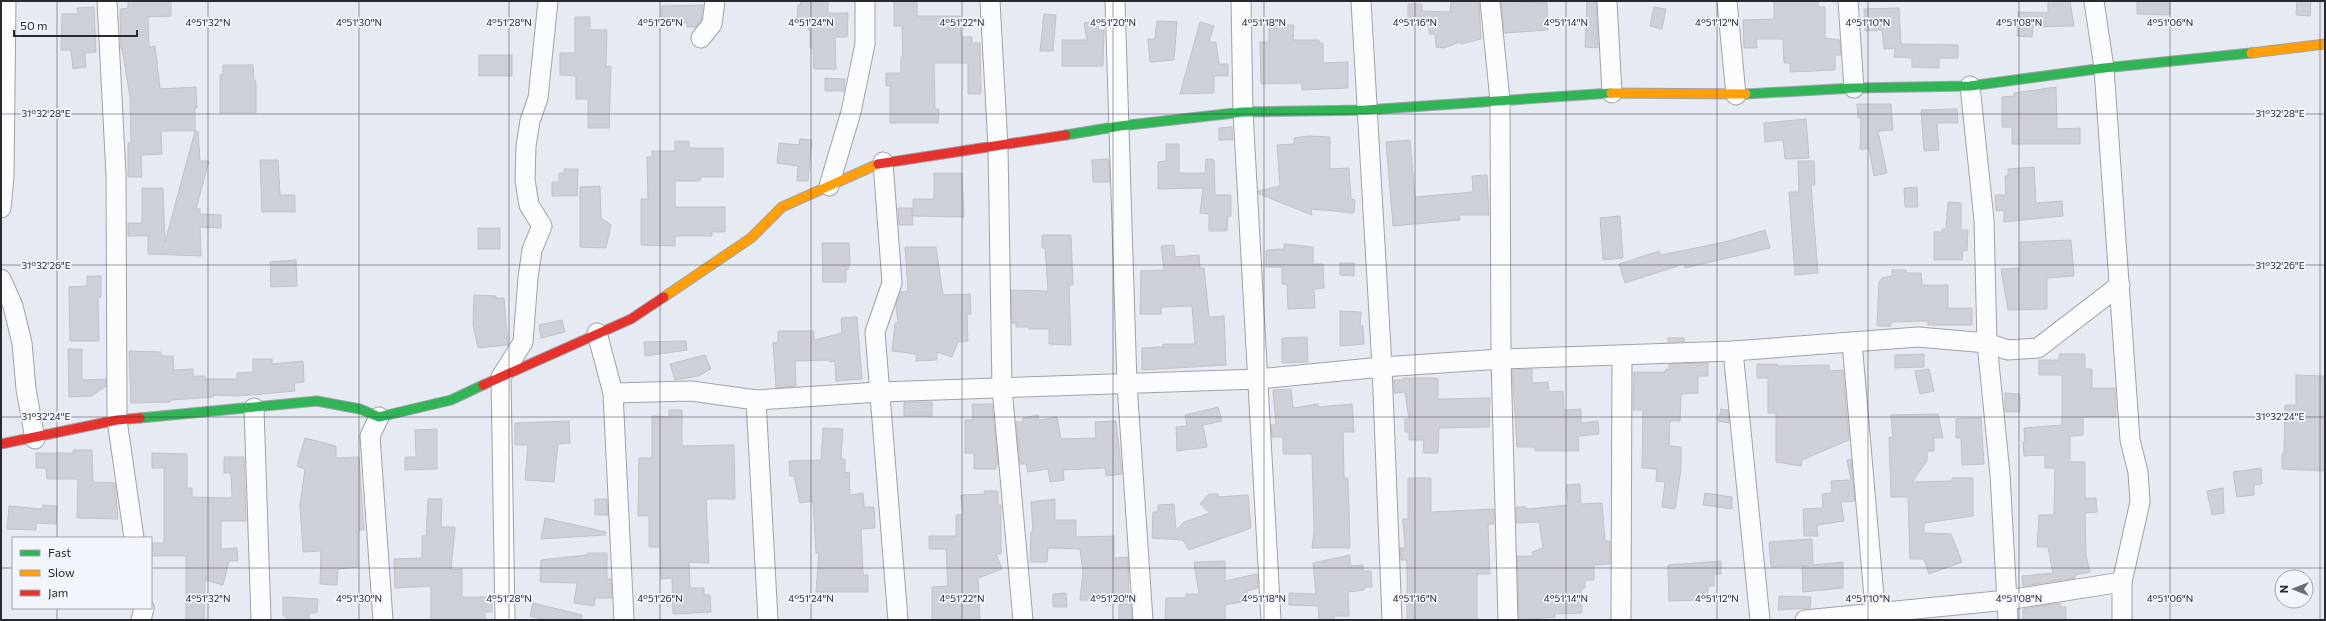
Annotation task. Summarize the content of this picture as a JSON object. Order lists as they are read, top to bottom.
{
  "legend": ["Fast", "Slow", "Jam"],
  "scale_bar": "50 m",
  "north": "left",
  "coordinates": [
    "4°51'32\"N",
    "4°51'30\"N",
    "4°51'28\"N",
    "4°51'26\"N",
    "4°51'24\"N",
    "4°51'22\"N",
    "4°51'20\"N",
    "4°51'18\"N",
    "4°51'16\"N",
    "4°51'14\"N",
    "4°51'12\"N",
    "4°51'10\"N",
    "4°51'08\"N",
    "4°51'06\"N",
    "31°32'28\"E",
    "31°32'26\"E",
    "31°32'24\"E"
  ]
}
